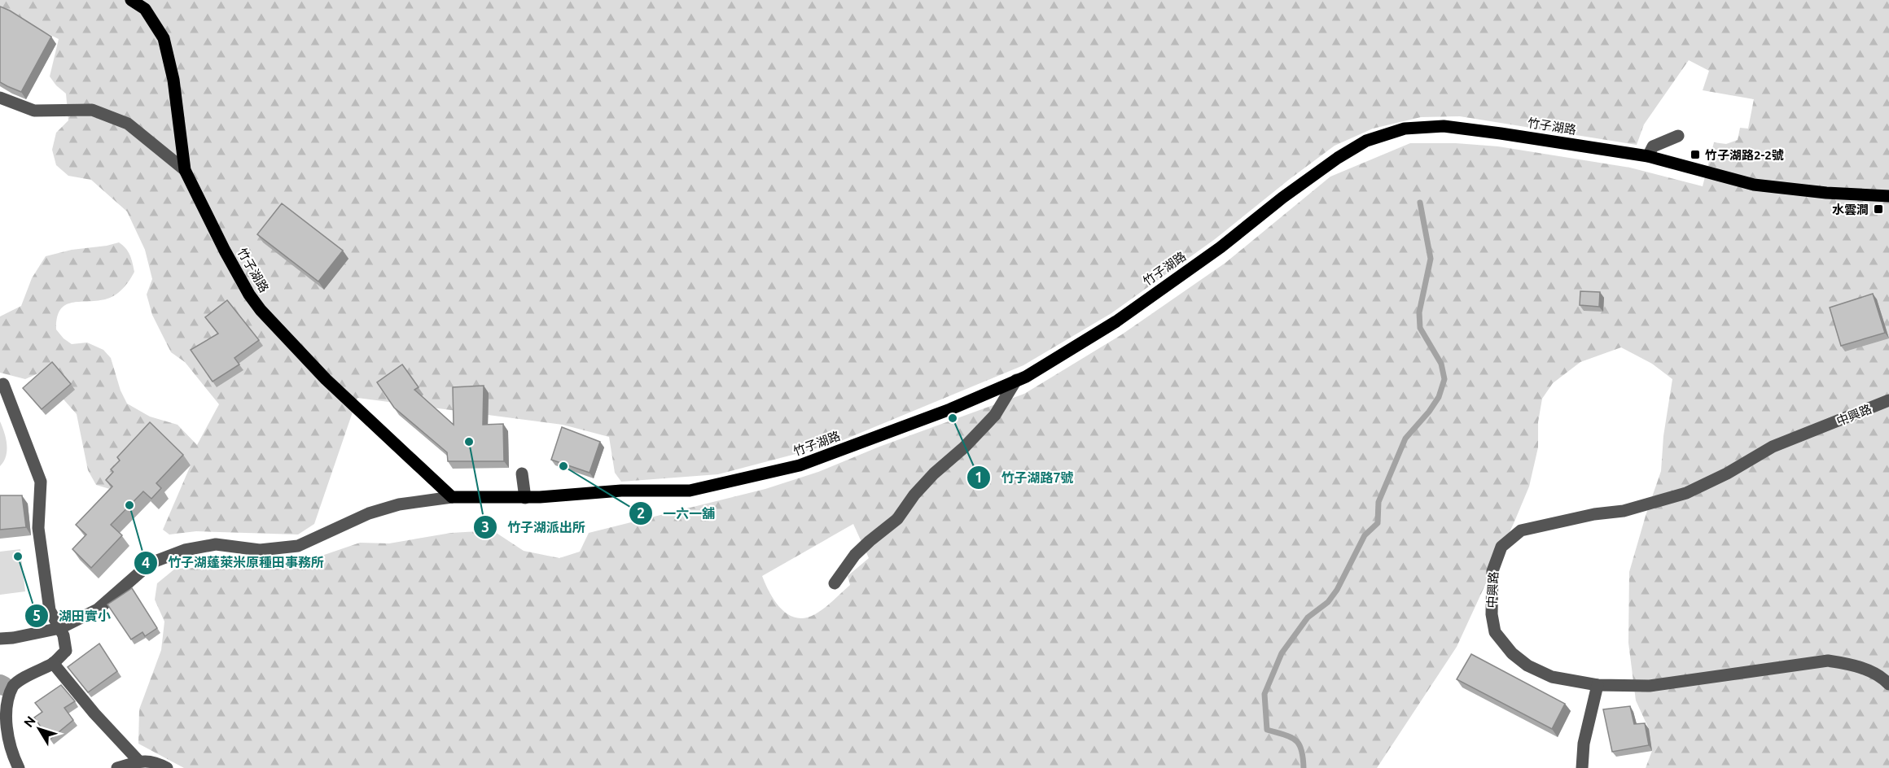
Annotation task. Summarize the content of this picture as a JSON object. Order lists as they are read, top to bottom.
{
  "streets": {
    "main road": ["竹子湖路"],
    "street": ["中興路"]
  },
  "places": {
    "transit": ["竹子湖路2-2號", "水雲澗"],
    "other": [
      "竹子湖路7號",
      "竹子湖派出所",
      "一六一舖",
      "竹子湖蓬萊米原種田事務所",
      "湖田實小"
    ]
  },
  "north": "top left"
}
